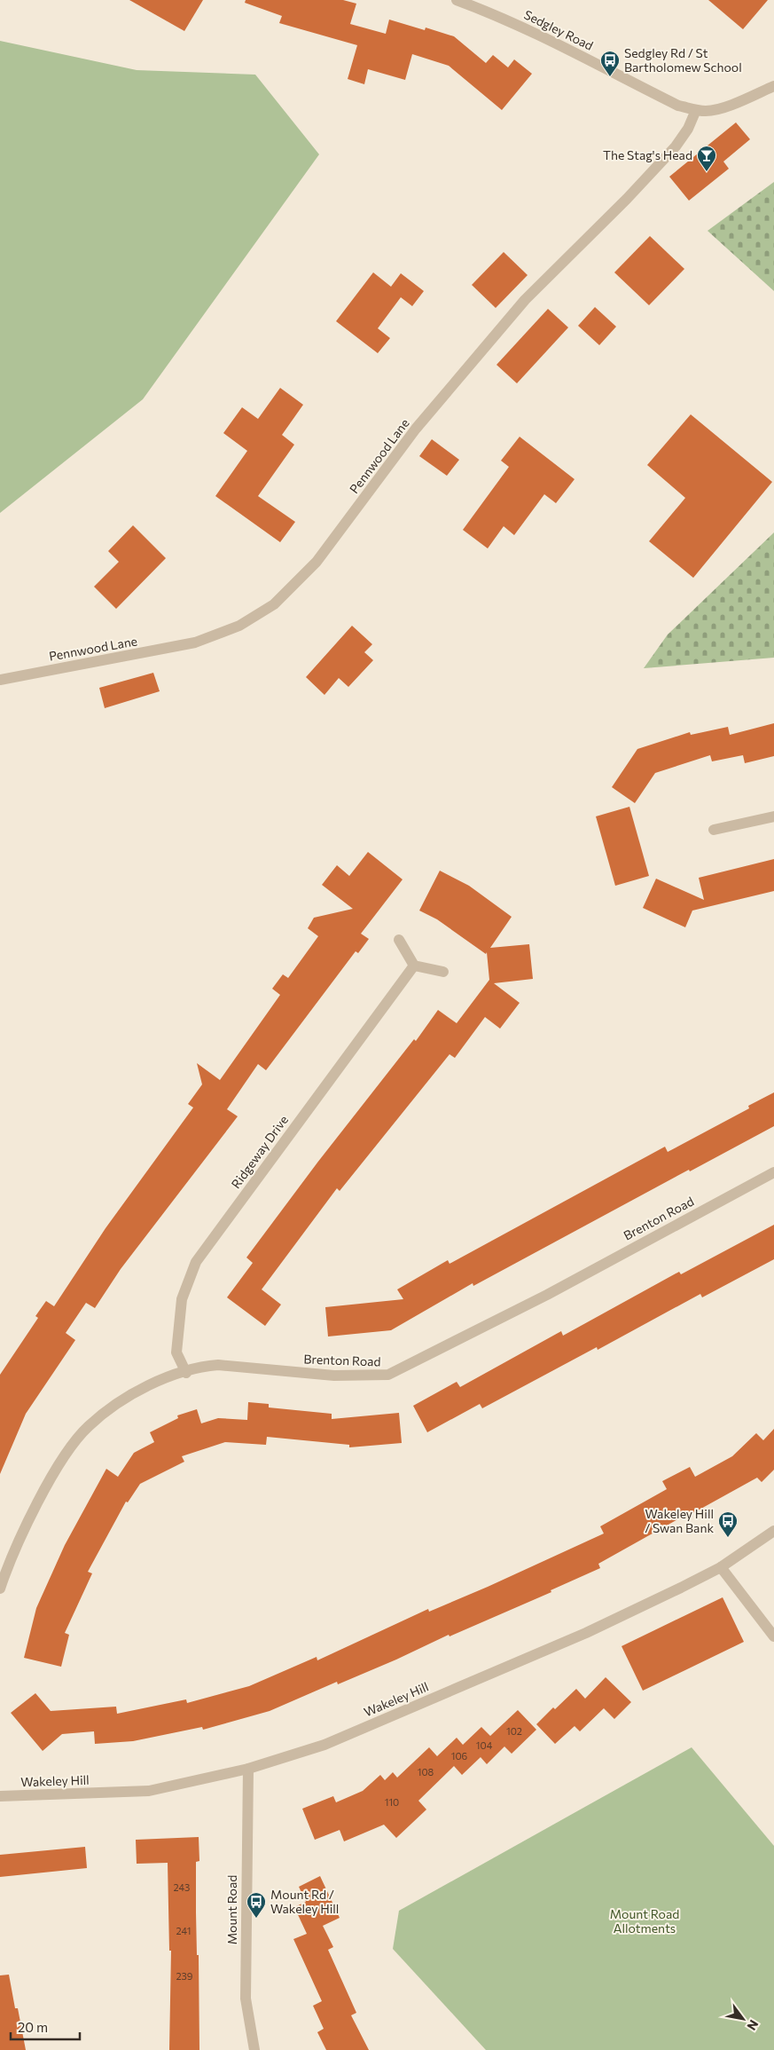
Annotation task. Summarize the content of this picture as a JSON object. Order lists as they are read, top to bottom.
{
  "streets": {
    "street": [
      "Sedgley Road",
      "Pennwood Lane",
      "Ridgeway Drive",
      "Brenton Road",
      "Wakeley Hill",
      "Mount Road"
    ]
  },
  "crossings": [
    ["Sedgley Road", "Pennwood Lane"],
    ["Ridgeway Drive", "Brenton Road"],
    ["Wakeley Hill", "Mount Road"]
  ],
  "parks": ["Mount Road Allotments"],
  "places": {
    "bus stop": ["Sedgley Rd / St Bartholomew School", "Wakeley Hill / Swan Bank", "Mount Rd / Wakeley Hill"],
    "bar": ["The Stag's Head"]
  },
  "house_numbers": [
    "102",
    "104",
    "106",
    "108",
    "110",
    "243",
    "241",
    "239"
  ],
  "scale_bar": "20 m",
  "north": "bottom right"
}
